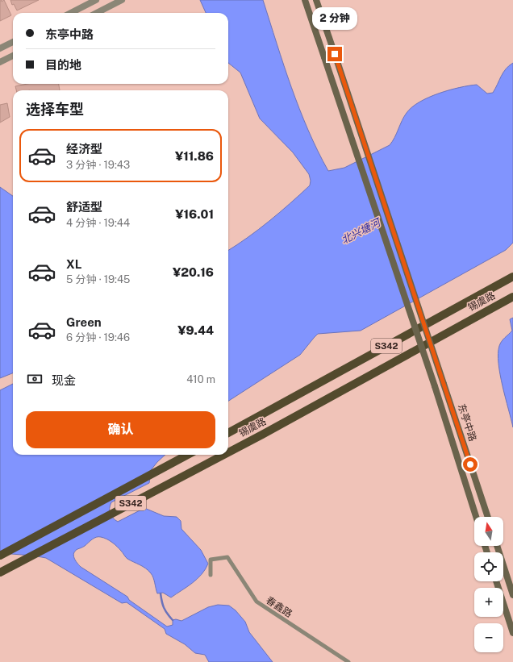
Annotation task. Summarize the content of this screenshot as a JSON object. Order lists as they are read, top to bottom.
{
  "streets": {
    "main road": ["锡虞路", "S342", "东亭中路"],
    "lane": ["春鑫路"]
  },
  "water": ["北兴塘河"],
  "north": "top",
  "page": {
    "bubble": "2 分钟",
    "banner": ["东亭中路", "目的地"],
    "heading": "选择车型",
    "list": [
      {
        "name": "经济型",
        "note": "3 分钟 · 19:43",
        "value": "¥11.86"
      },
      {
        "name": "舒适型",
        "note": "4 分钟 · 19:44",
        "value": "¥16.01"
      },
      {
        "name": "XL",
        "note": "5 分钟 · 19:45",
        "value": "¥20.16"
      },
      {
        "name": "Green",
        "note": "6 分钟 · 19:46",
        "value": "¥9.44"
      }
    ],
    "pay": ["现金", "410 m"],
    "buttons": "确认",
    "map_buttons": ["+", "−"]
  }
}
